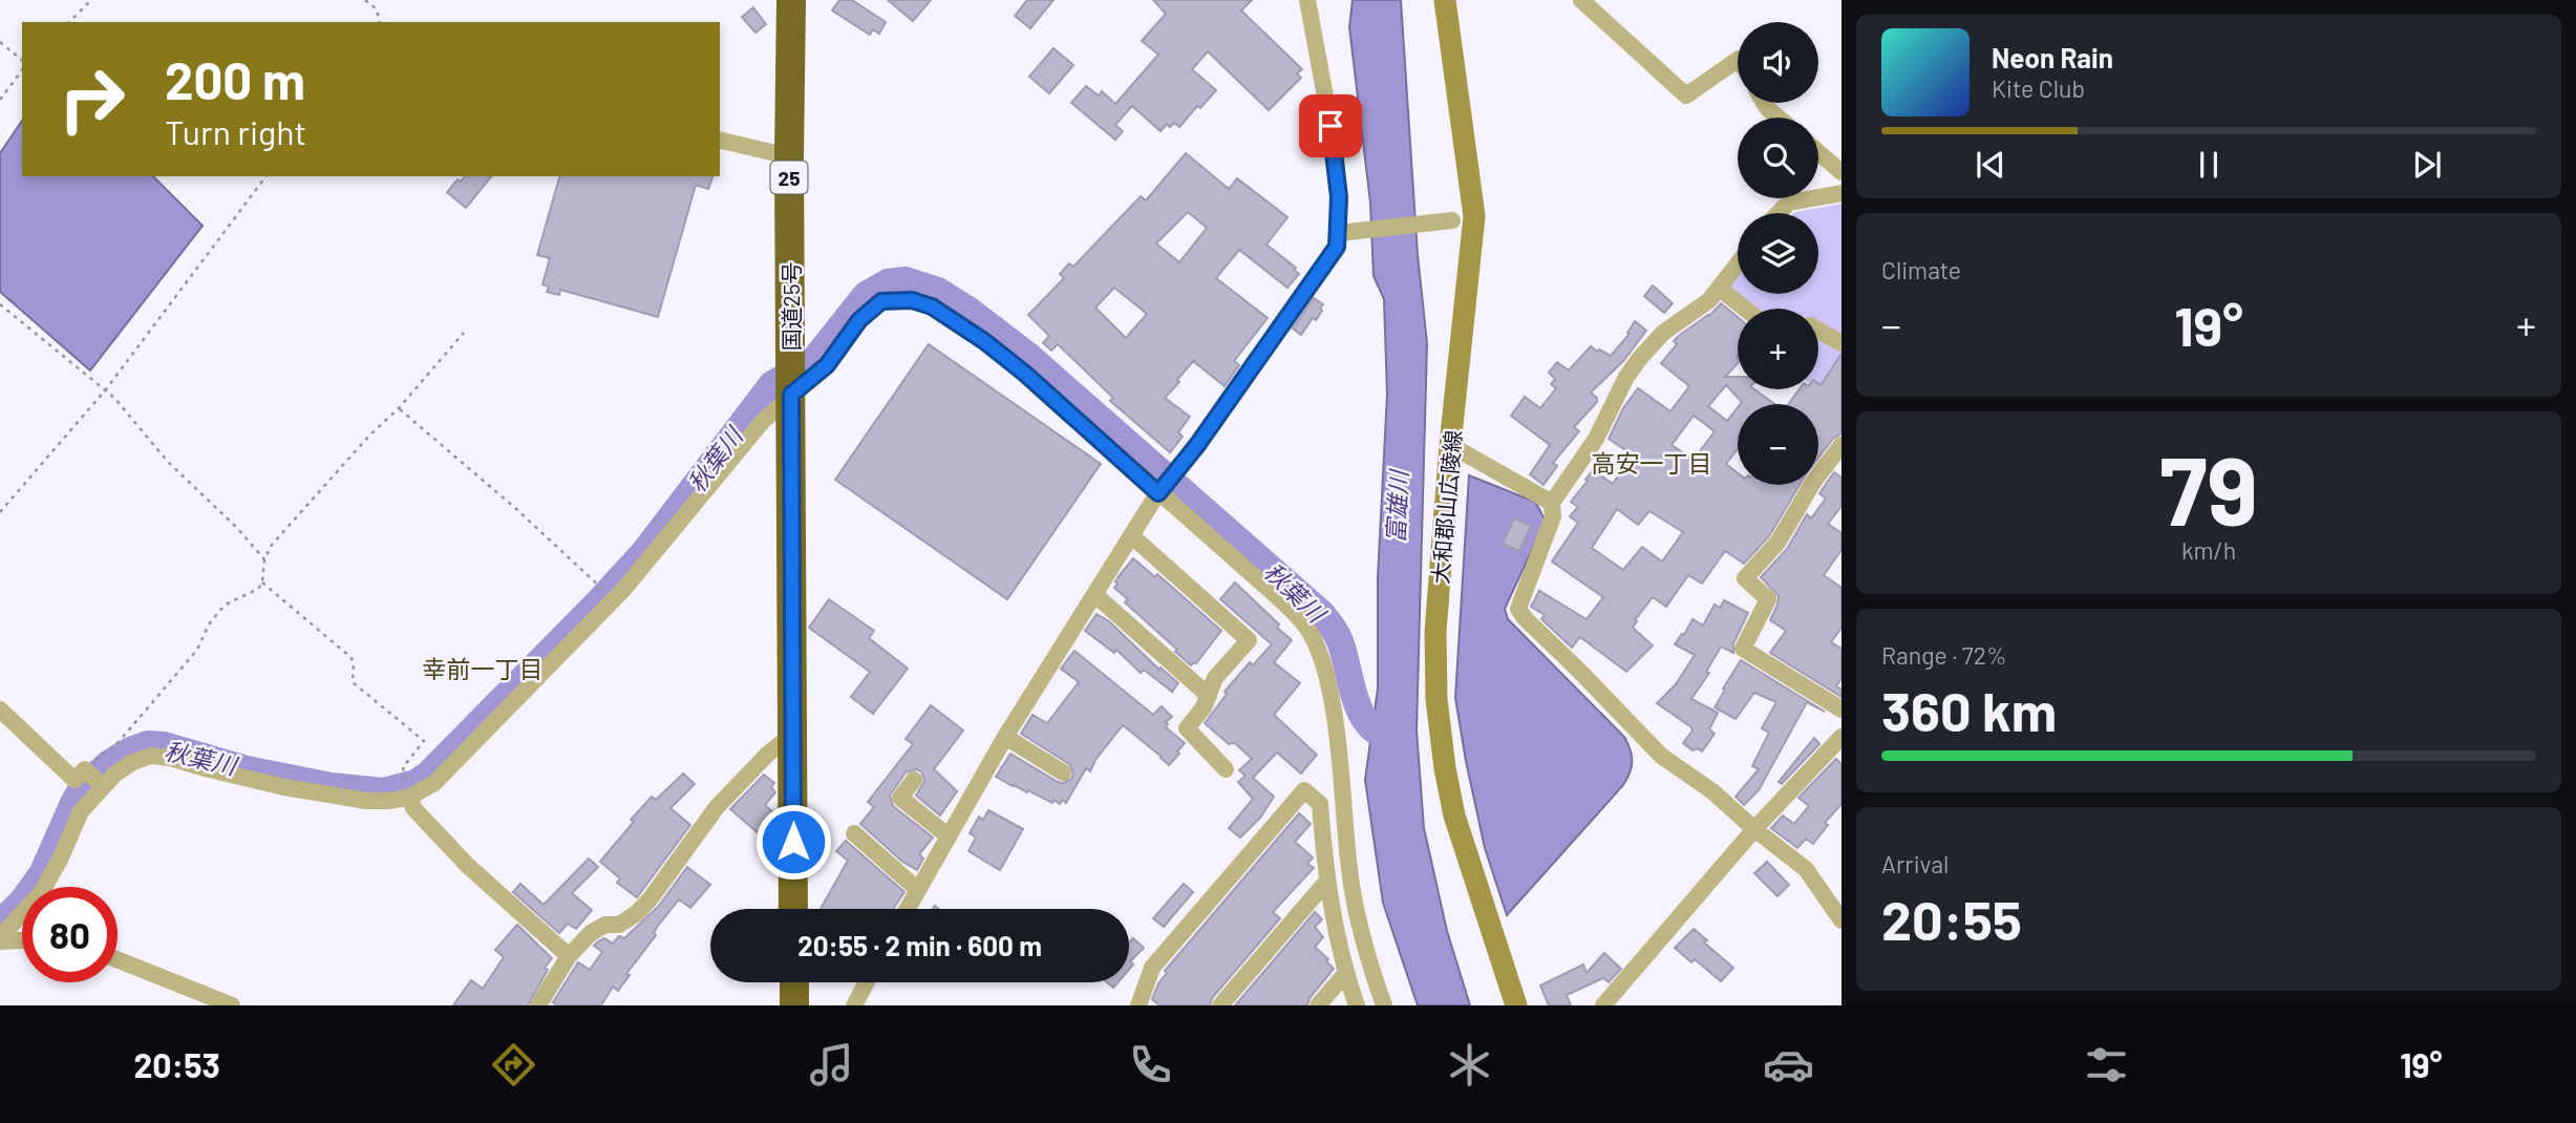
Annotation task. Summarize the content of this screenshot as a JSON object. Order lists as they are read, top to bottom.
{
  "streets": {
    "highway": ["25", "国道25号"],
    "main road": ["大和郡山広陵線"]
  },
  "districts": ["高安一丁目", "幸前一丁目"],
  "water": ["秋葉川", "富雄川"],
  "page": {
    "map_buttons": ["+", "−"],
    "turn": ["200 m", "Turn right"],
    "song": ["Neon Rain", "Kite Club"],
    "tile": [
      "Climate",
      ["79", "km/h"],
      ["Range · 72%", "360 km"],
      ["Arrival", "20:55"]
    ],
    "heat": ["−", "19°", "+"],
    "limit": "80",
    "trip": "20:55 · 2 min · 600 m",
    "tabs": ["20:53", "19°"]
  }
}
